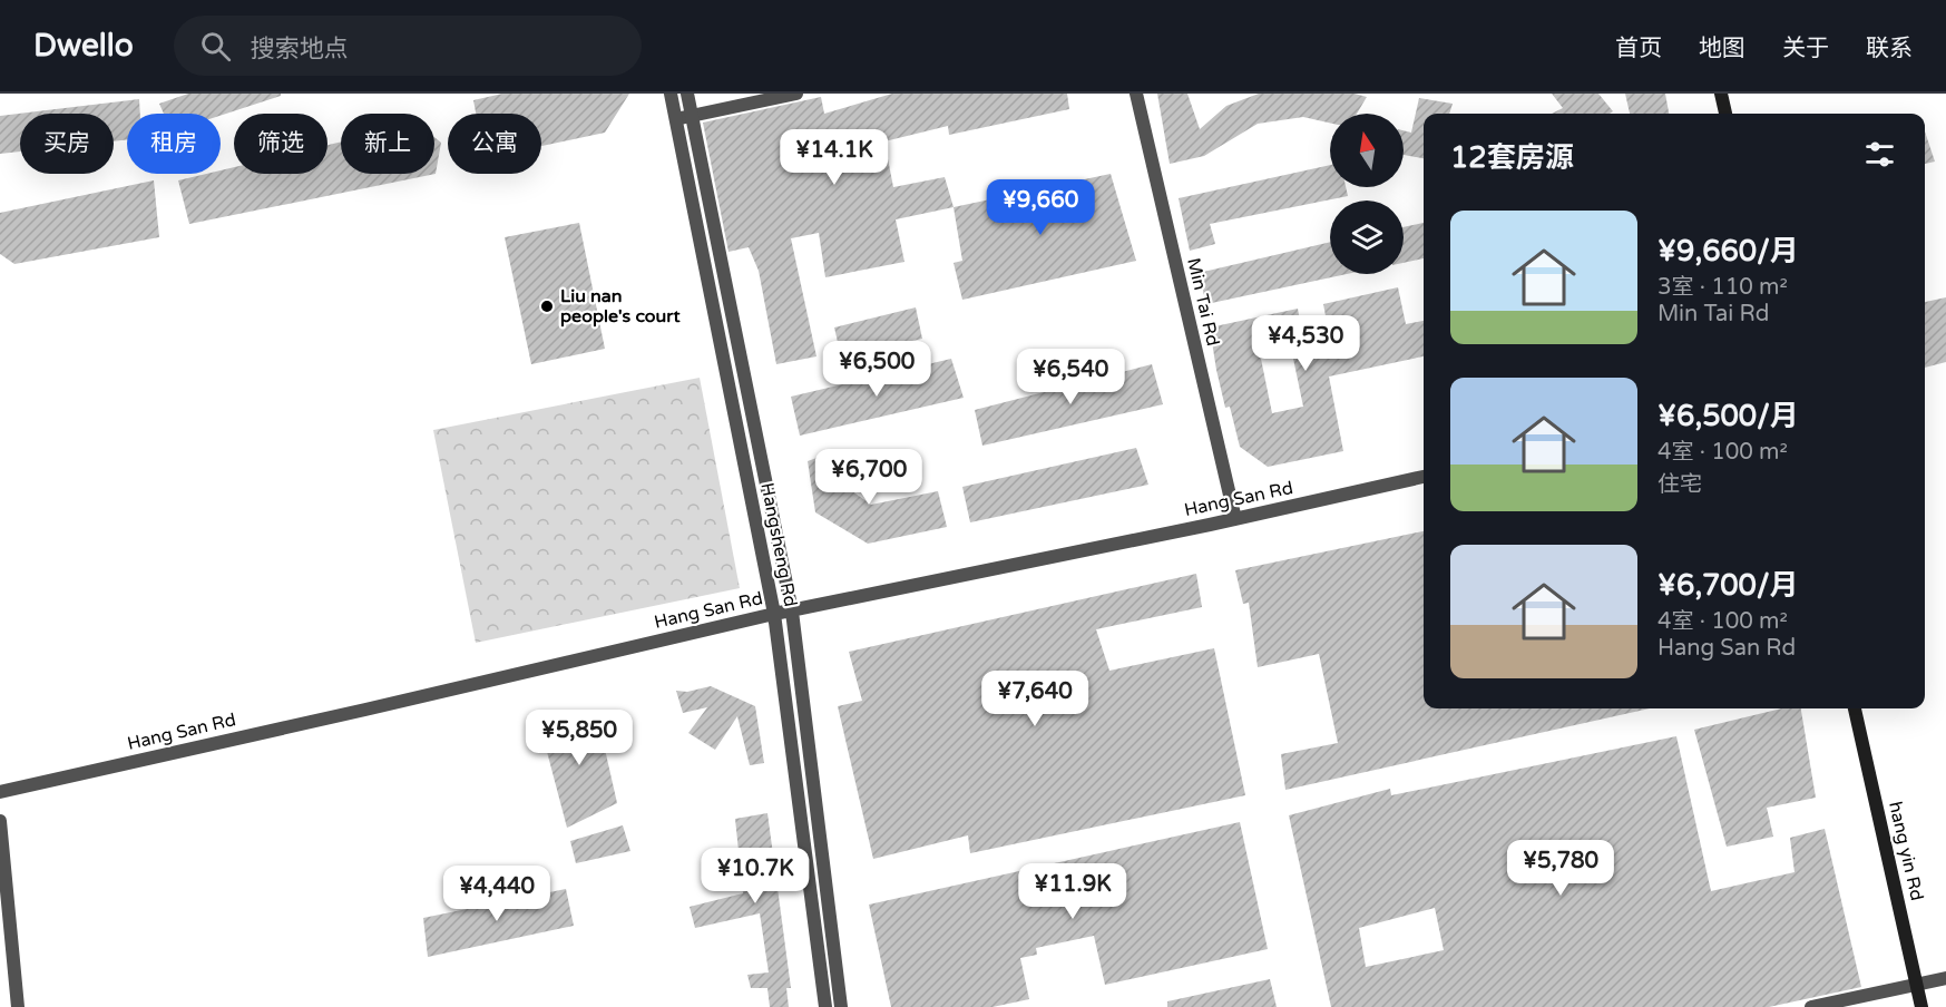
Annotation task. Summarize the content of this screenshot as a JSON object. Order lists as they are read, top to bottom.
{
  "streets": {
    "main road": ["hang yin Rd"],
    "street": ["Min Tai Rd", "Hang San Rd", "Hangsheng Rd"]
  },
  "crossings": [
    ["Min Tai Rd", "Hang San Rd"],
    ["Hang San Rd", "Hangsheng Rd"]
  ],
  "places": ["Liu nan people's court"],
  "north": "top",
  "page": {
    "header": "Dwello",
    "search": "搜索地点",
    "nav": [
      "首页",
      "地图",
      "关于",
      "联系"
    ],
    "chip": [
      "买房",
      "租房",
      "筛选",
      "新上",
      "公寓"
    ],
    "heading": "12套房源",
    "price": [
      "¥14.1K",
      "¥9,660",
      "¥4,530",
      "¥6,500",
      "¥6,540",
      "¥6,700",
      "¥7,640",
      "¥5,850",
      "¥5,780",
      "¥10.7K",
      "¥11.9K",
      "¥4,440"
    ],
    "list": [
      {
        "name": "¥9,660/月",
        "note": "3室 · 110 m² · Min Tai Rd"
      },
      {
        "name": "¥6,500/月",
        "note": "4室 · 100 m² · 住宅"
      },
      {
        "name": "¥6,700/月",
        "note": "4室 · 100 m² · Hang San Rd"
      }
    ]
  }
}
